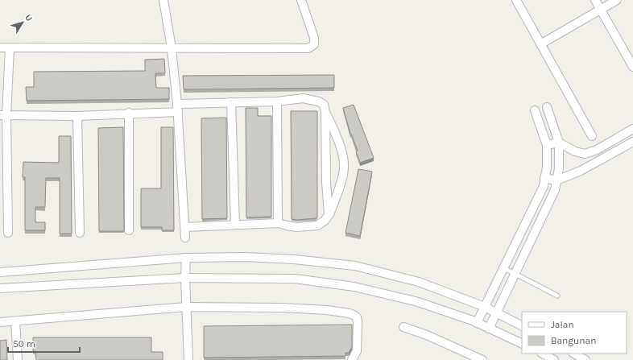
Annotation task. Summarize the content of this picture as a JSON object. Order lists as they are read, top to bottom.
{
  "legend": ["Jalan", "Bangunan"],
  "scale_bar": "50 m",
  "north": "top right"
}
